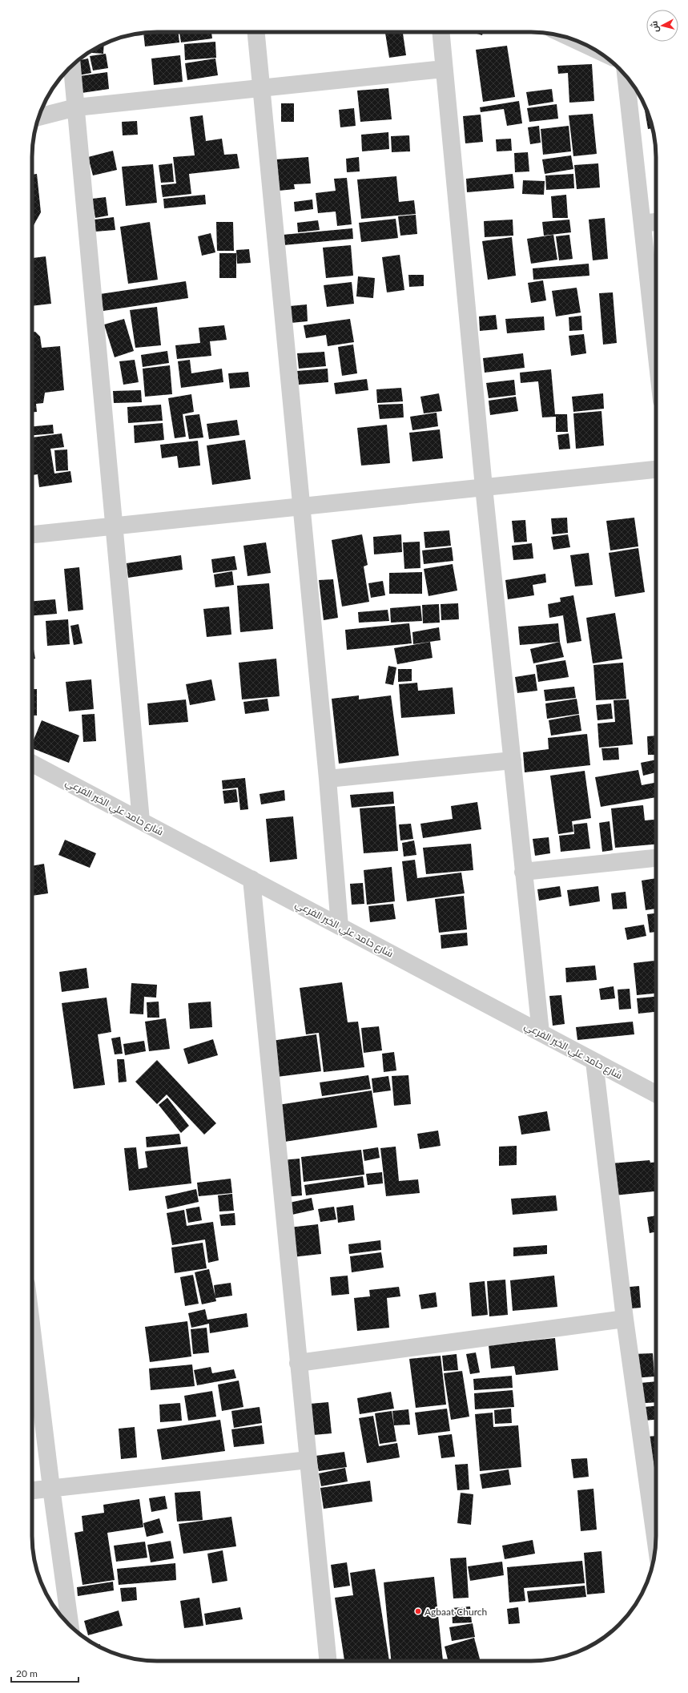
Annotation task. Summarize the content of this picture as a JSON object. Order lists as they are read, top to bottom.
{
  "streets": {
    "street": ["شارع حامد علي الخير الفرعي"]
  },
  "places": ["Agbaat Church"],
  "scale_bar": "20 m",
  "north": "left"
}
